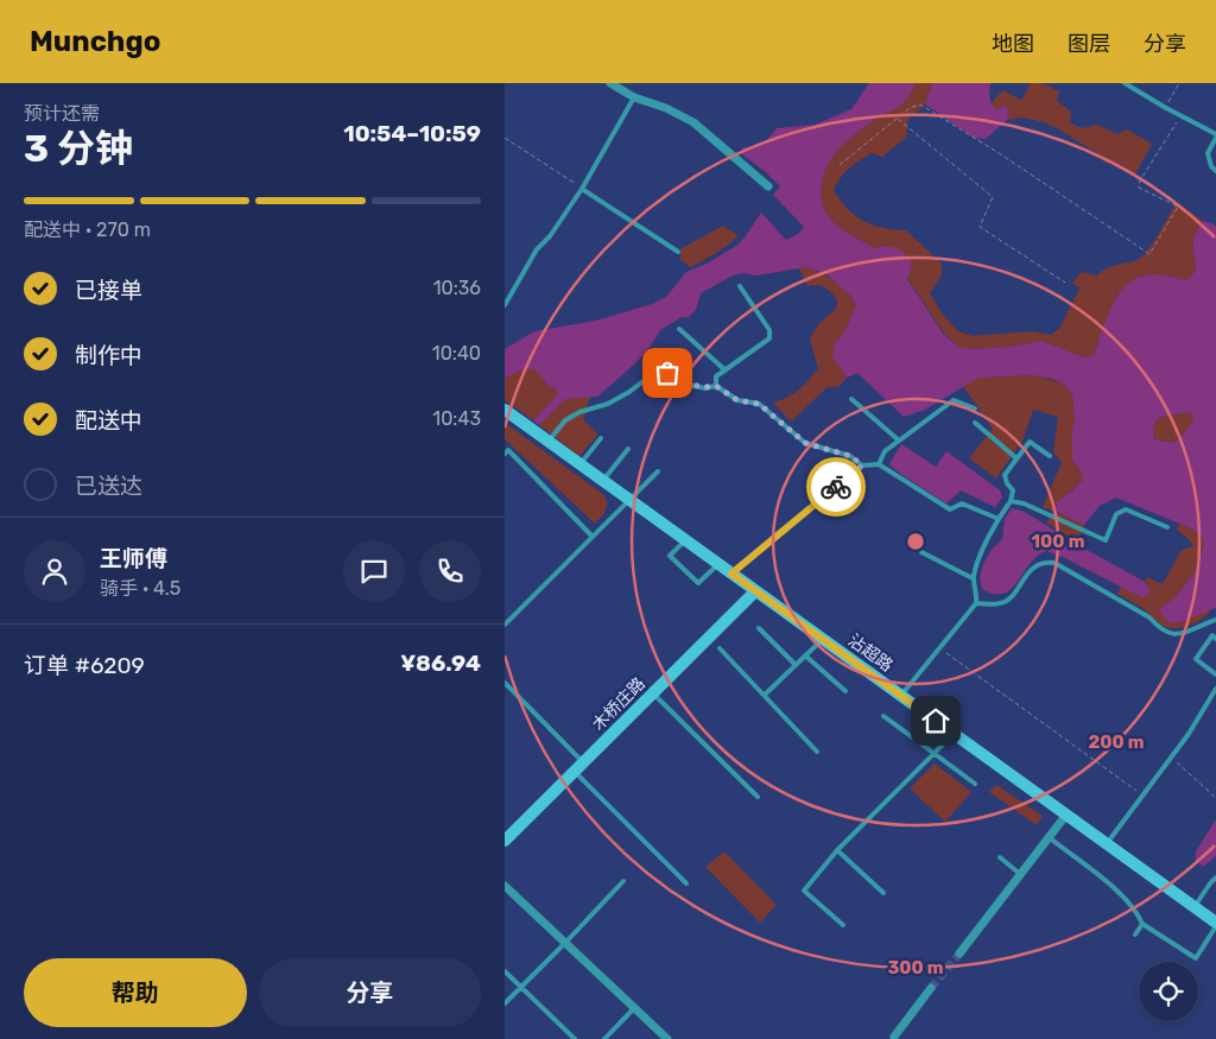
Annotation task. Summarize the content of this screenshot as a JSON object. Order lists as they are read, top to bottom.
{
  "streets": {
    "street": ["沾超路", "木桥庄路"]
  },
  "crossings": [
    ["沾超路", "木桥庄路"]
  ],
  "page": {
    "header": "Munchgo",
    "nav": ["地图", "图层", "分享"],
    "heading": ["3 分钟", "预计还需", "10:54–10:59"],
    "panel": [
      "王师傅",
      "骑手 · 4.5",
      "订单 #6209",
      "¥86.94"
    ],
    "bar": "配送中 · 270 m",
    "list": [
      ["已接单", "10:36"],
      ["制作中", "10:40"],
      ["配送中", "10:43"],
      "已送达"
    ],
    "buttons": ["帮助", "分享"]
  },
  "rings": ["100 m", "200 m", "300 m"]
}
